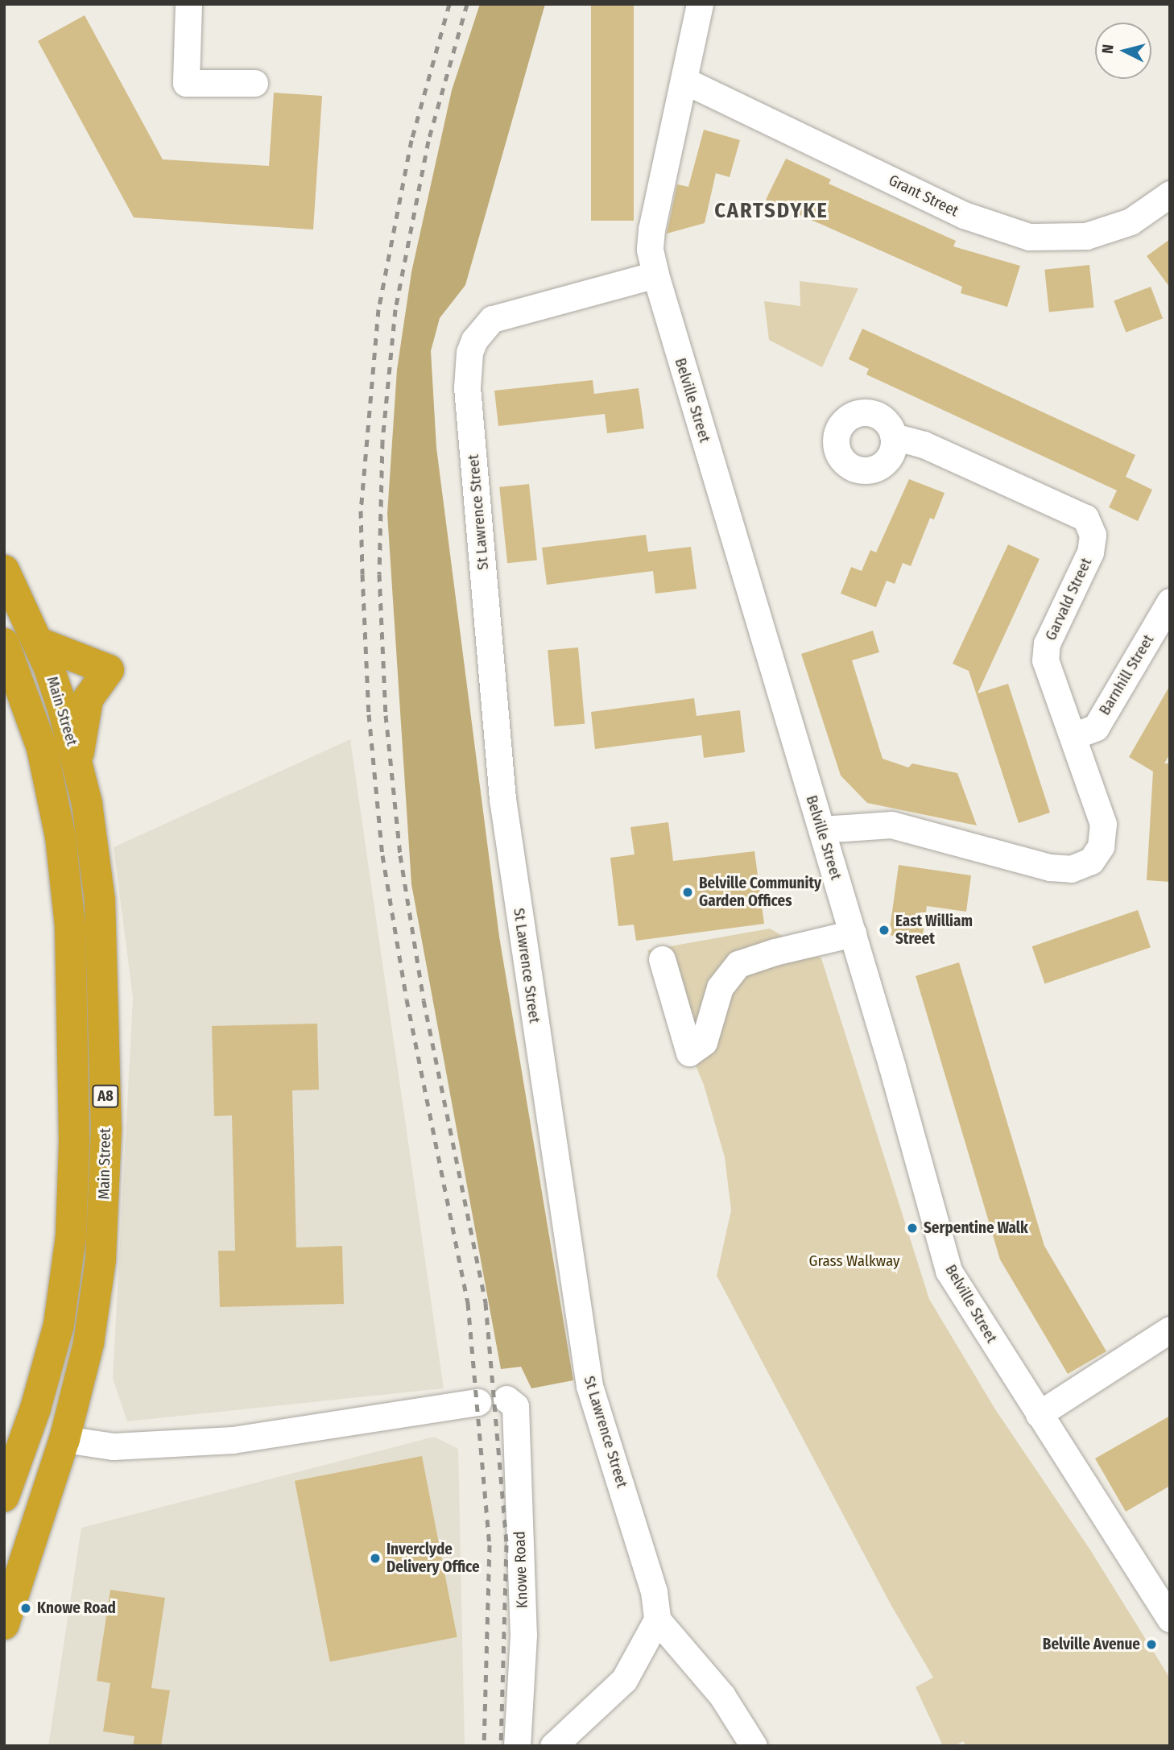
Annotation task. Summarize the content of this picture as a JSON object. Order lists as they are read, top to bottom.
{
  "streets": {
    "highway": ["Main Street", "A8"],
    "street": [
      "Grant Street",
      "Belville Street",
      "St Lawrence Street",
      "Garvald Street",
      "Barnhill Street",
      "Knowe Road"
    ]
  },
  "crossings": [
    ["Grant Street", "Belville Street"],
    ["Belville Street", "St Lawrence Street"],
    ["Belville Street", "Garvald Street"],
    ["Garvald Street", "Barnhill Street"]
  ],
  "districts": ["CARTSDYKE"],
  "parks": ["Grass Walkway"],
  "places": [
    "Belville Community Garden Offices",
    "East William Street",
    "Serpentine Walk",
    "Inverclyde Delivery Office",
    "Knowe Road",
    "Belville Avenue"
  ],
  "north": "left"
}
